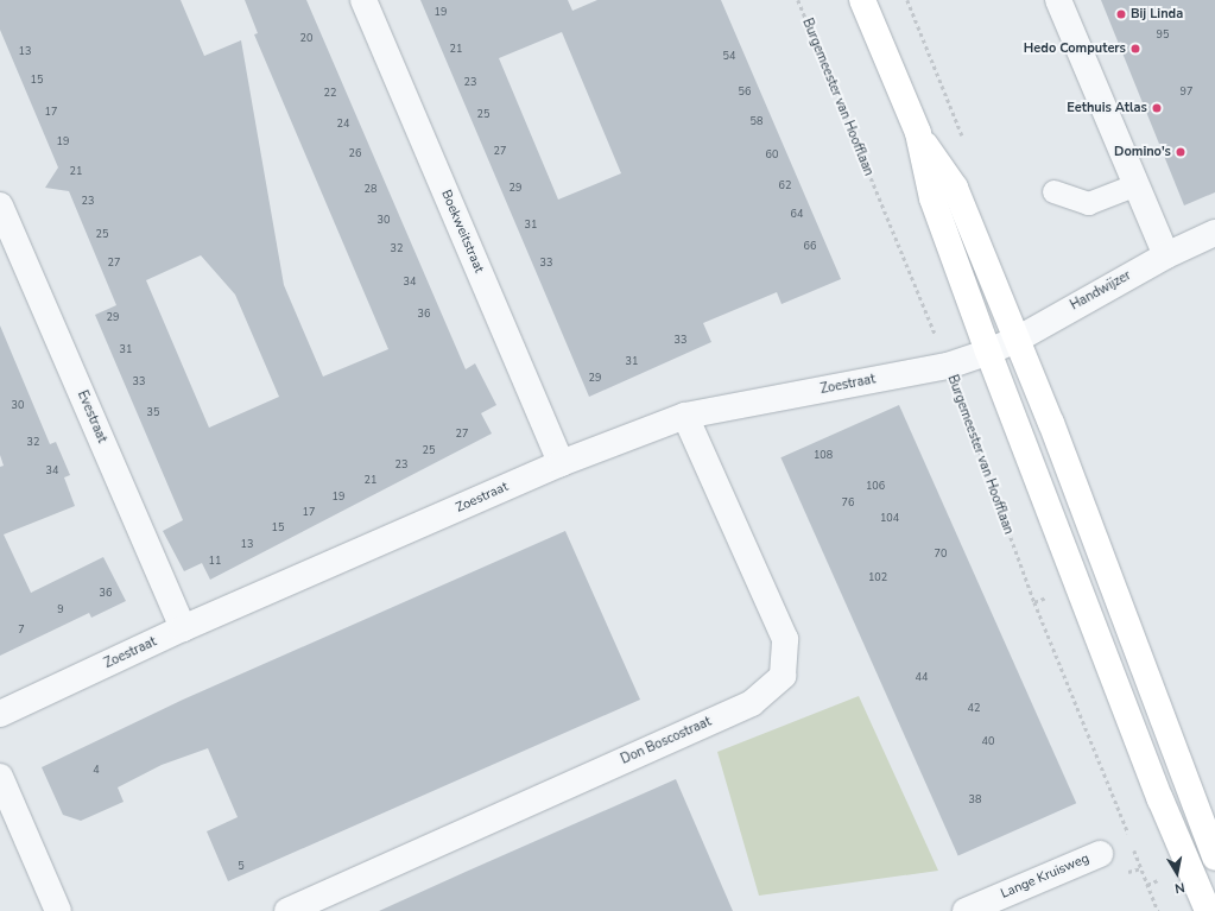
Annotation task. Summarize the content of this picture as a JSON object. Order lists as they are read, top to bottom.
{
  "streets": {
    "street": [
      "Boekweitstraat",
      "Handwijzer",
      "Zoestraat",
      "Evestraat",
      "Don Boscostraat",
      "Lange Kruisweg"
    ],
    "path": ["Burgemeester van Hoofflaan"]
  },
  "crossings": [
    ["Burgemeester van Hoofflaan", "Zoestraat"],
    ["Boekweitstraat", "Zoestraat"],
    ["Handwijzer", "Zoestraat"],
    ["Zoestraat", "Evestraat"],
    ["Zoestraat", "Don Boscostraat"]
  ],
  "places": [
    "Bij Linda",
    "Hedo Computers",
    "Eethuis Atlas",
    "Domino's"
  ],
  "house_numbers": [
    "19",
    "95",
    "20",
    "21",
    "13",
    "54",
    "15",
    "23",
    "56",
    "97",
    "22",
    "17",
    "25",
    "58",
    "24",
    "19",
    "27",
    "26",
    "60",
    "21",
    "62",
    "29",
    "28",
    "23",
    "64",
    "30",
    "31",
    "25",
    "66",
    "32",
    "27",
    "33",
    "34",
    "36",
    "29",
    "33",
    "31",
    "31",
    "29",
    "33",
    "30",
    "35",
    "27",
    "32",
    "25",
    "108",
    "23",
    "34",
    "21",
    "106",
    "19",
    "76",
    "17",
    "104",
    "15",
    "13",
    "70",
    "11",
    "102",
    "36",
    "9",
    "7",
    "44",
    "42",
    "40",
    "4",
    "38",
    "5"
  ],
  "north": "bottom"
}
